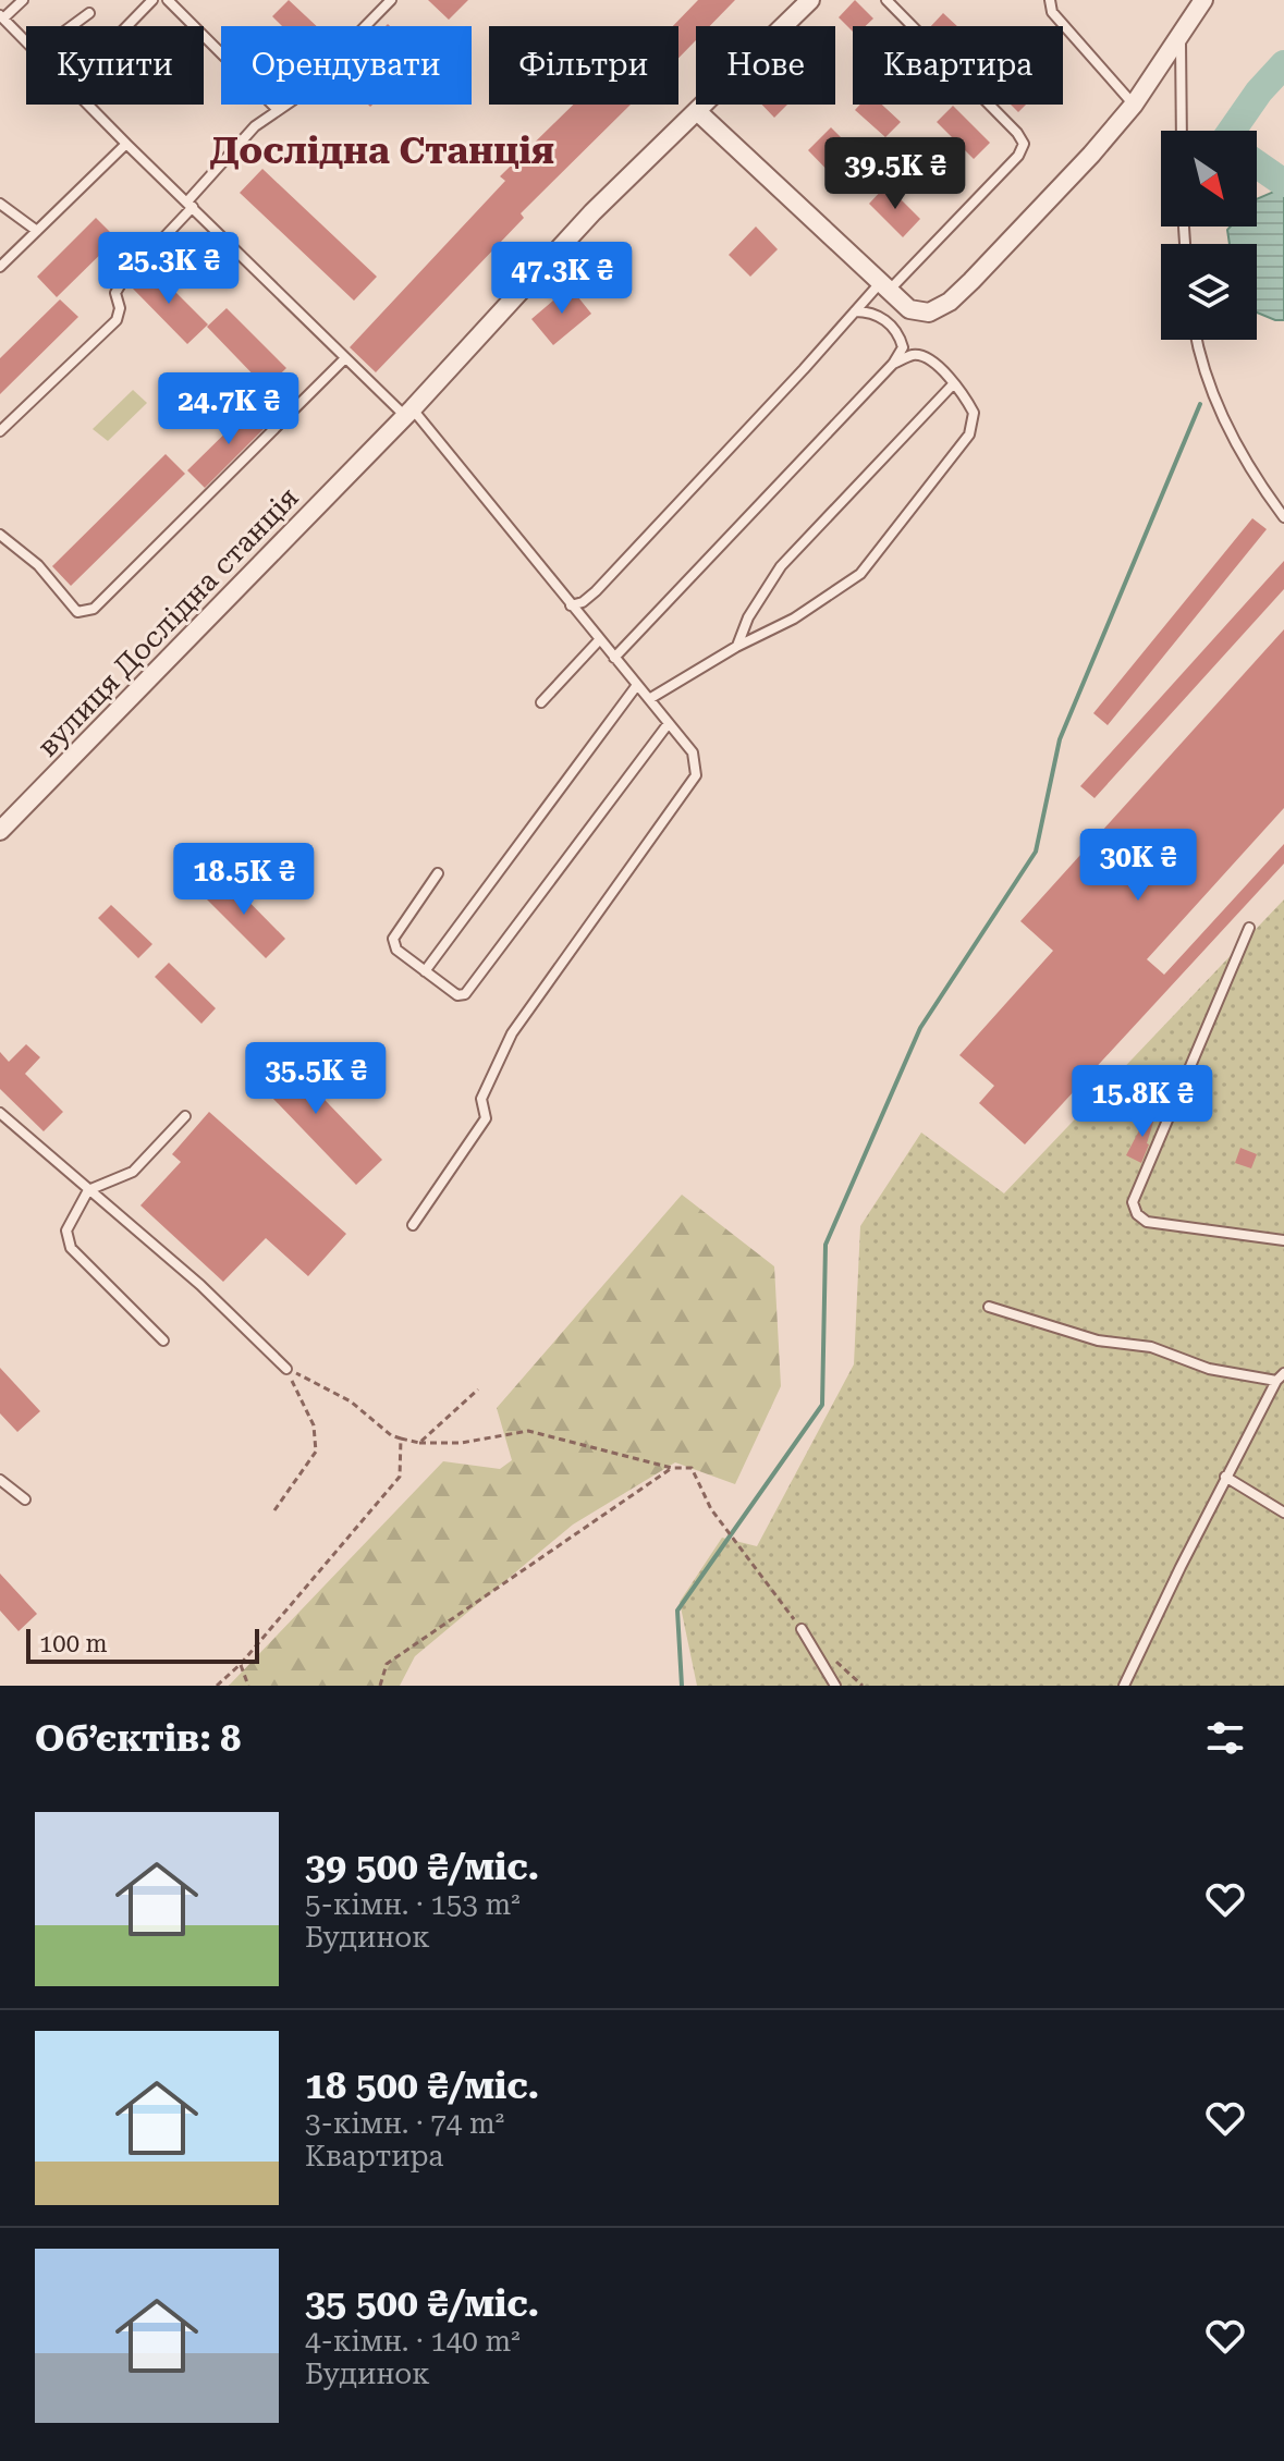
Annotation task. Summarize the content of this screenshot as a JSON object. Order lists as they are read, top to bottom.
{
  "streets": {
    "street": ["вулиця Дослідна станція"]
  },
  "districts": ["Дослідна Станція"],
  "scale_bar": "100 m",
  "north": "bottom right",
  "page": {
    "chip": [
      "Купити",
      "Орендувати",
      "Фільтри",
      "Нове",
      "Квартира"
    ],
    "price": [
      "39.5K ₴",
      "25.3K ₴",
      "47.3K ₴",
      "24.7K ₴",
      "30K ₴",
      "18.5K ₴",
      "35.5K ₴",
      "15.8K ₴"
    ],
    "scale": "100 m",
    "heading": "Об’єктів: 8",
    "list": [
      {
        "name": "39 500 ₴/міс.",
        "note": "5-кімн. · 153 m² · Будинок"
      },
      {
        "name": "18 500 ₴/міс.",
        "note": "3-кімн. · 74 m² · Квартира"
      },
      {
        "name": "35 500 ₴/міс.",
        "note": "4-кімн. · 140 m² · Будинок"
      }
    ]
  }
}
